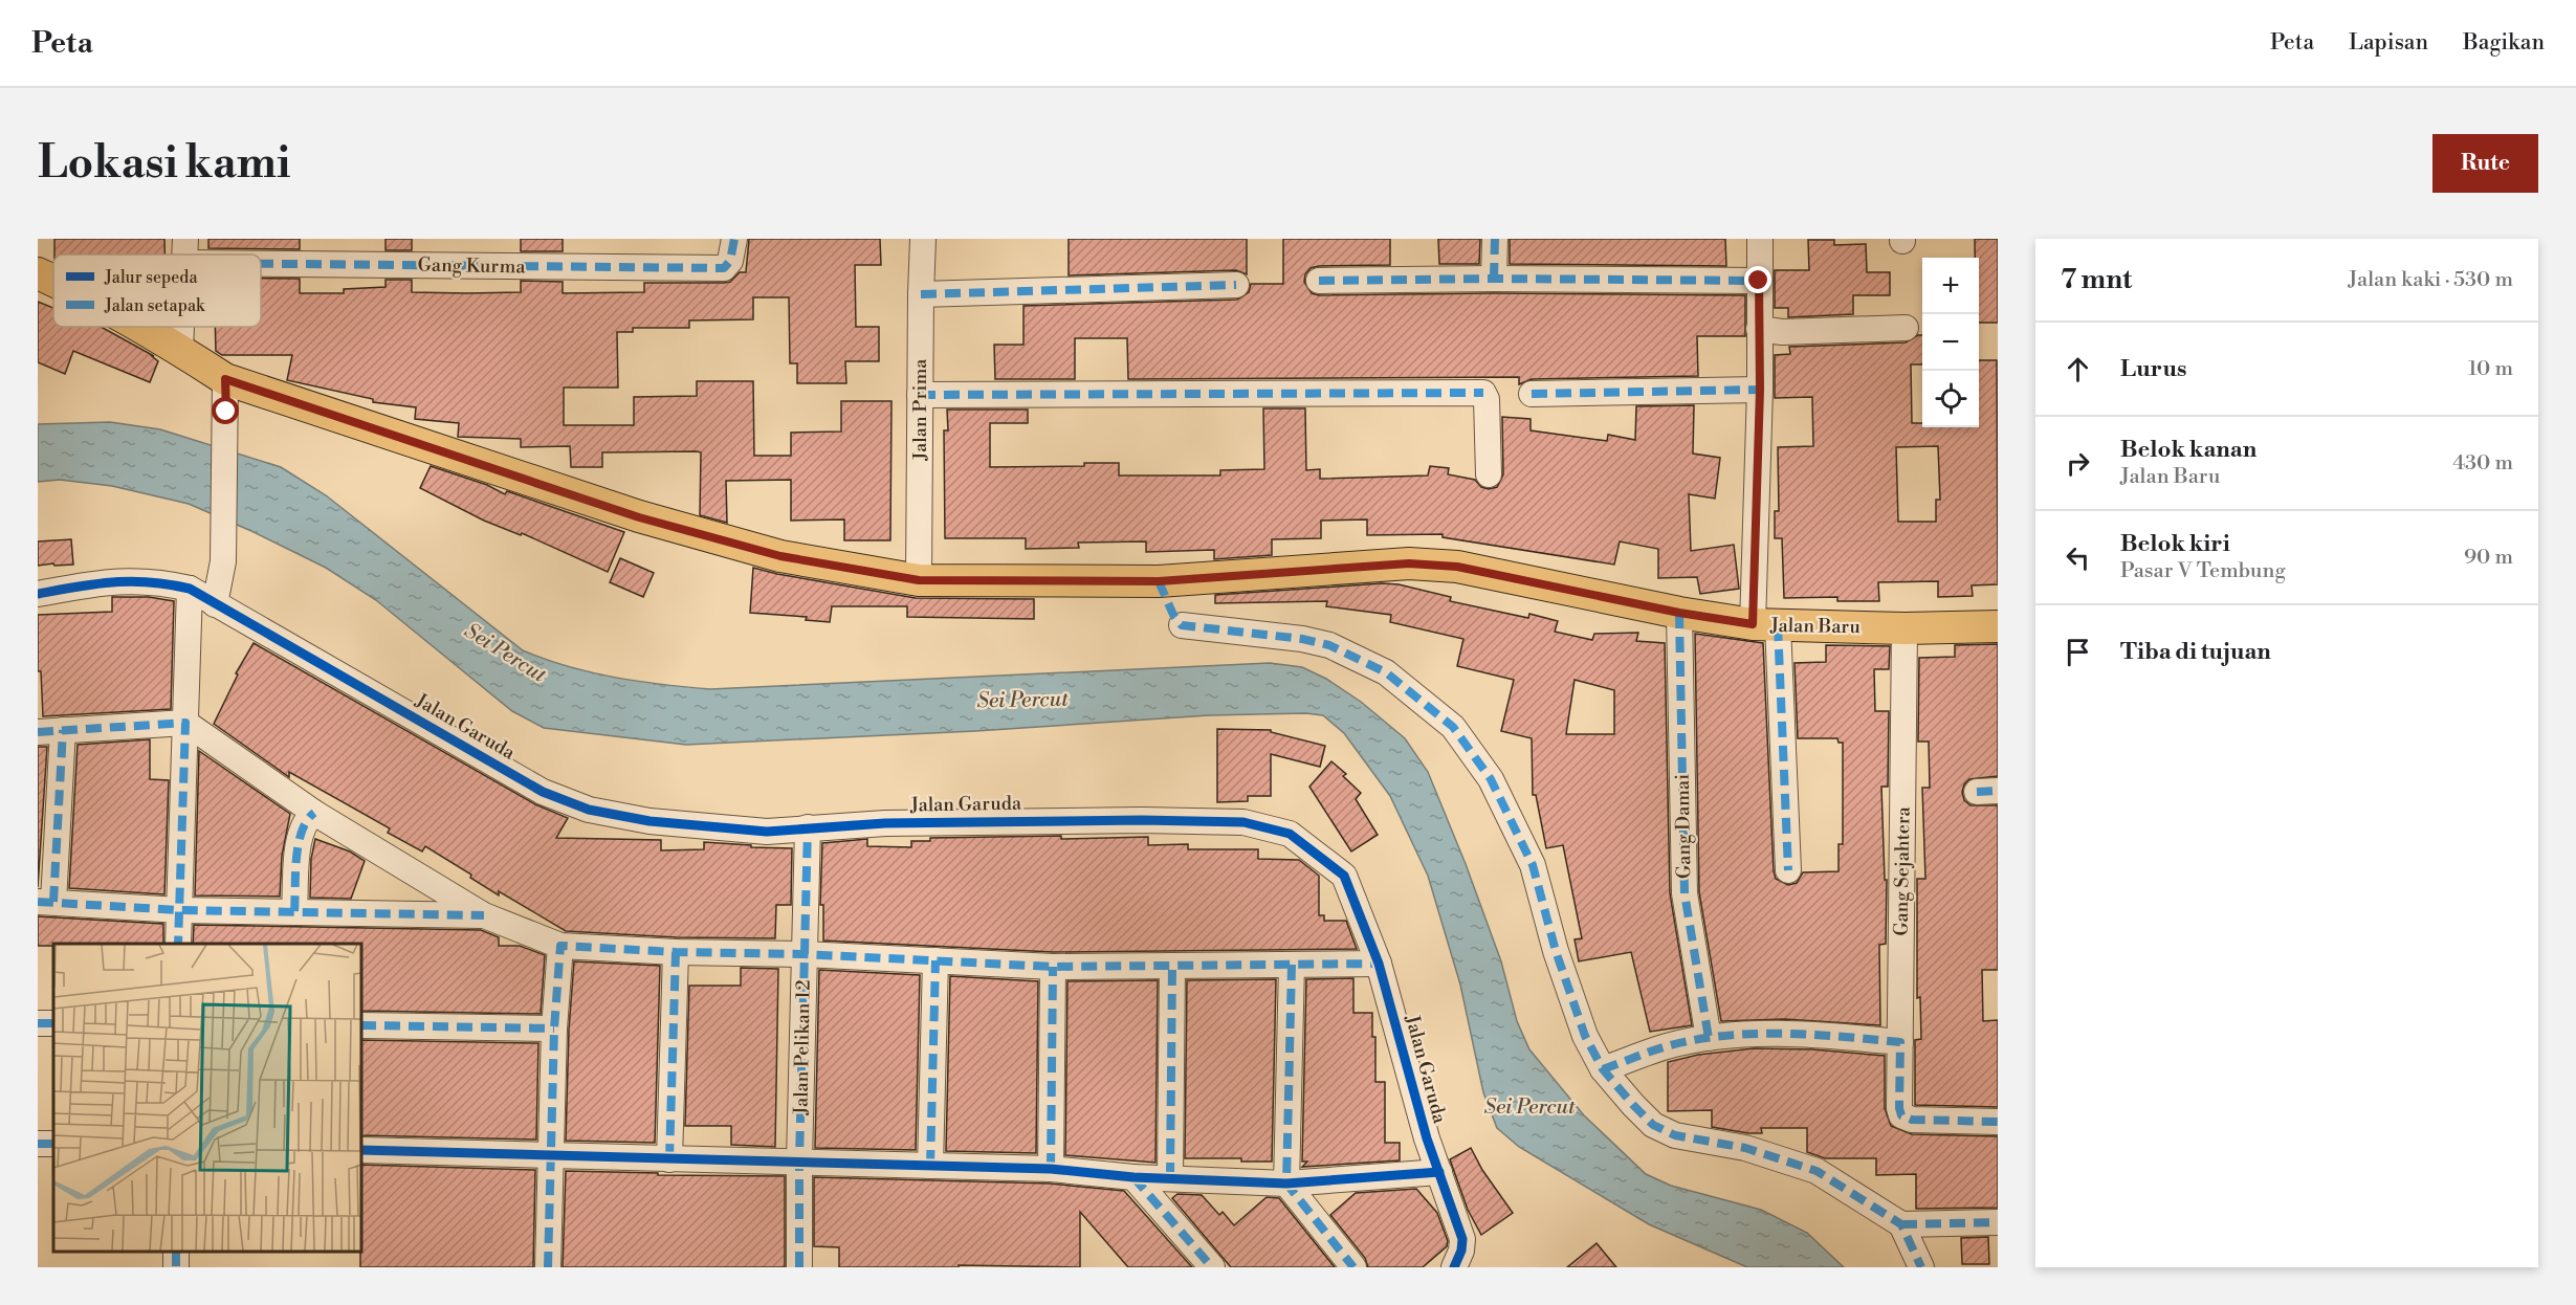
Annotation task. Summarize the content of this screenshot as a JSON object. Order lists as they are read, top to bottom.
{
  "streets": {
    "main road": ["Jalan Baru"],
    "street": [
      "Gang Kurma",
      "Jalan Prima",
      "Jalan Garuda",
      "Gang Damai",
      "Gang Sejahtera",
      "Jalan Pelikan 12"
    ]
  },
  "crossings": [
    ["Jalan Prima", "Jalan Baru"],
    ["Jalan Baru", "Gang Damai"],
    ["Jalan Baru", "Gang Sejahtera"],
    ["Jalan Garuda", "Jalan Pelikan 12"]
  ],
  "water": ["Sei Percut"],
  "legend": ["Jalur sepeda", "Jalan setapak"],
  "page": {
    "header": "Peta",
    "nav": ["Peta", "Lapisan", "Bagikan"],
    "buttons": "Rute",
    "title": "Lokasi kami",
    "heading": ["7 mnt", "Jalan kaki · 530 m"],
    "map_buttons": ["+", "−"],
    "list": [
      ["Lurus", "10 m"],
      ["Belok kanan", "Jalan Baru", "430 m"],
      ["Belok kiri", "Pasar V Tembung", "90 m"],
      "Tiba di tujuan"
    ]
  }
}
